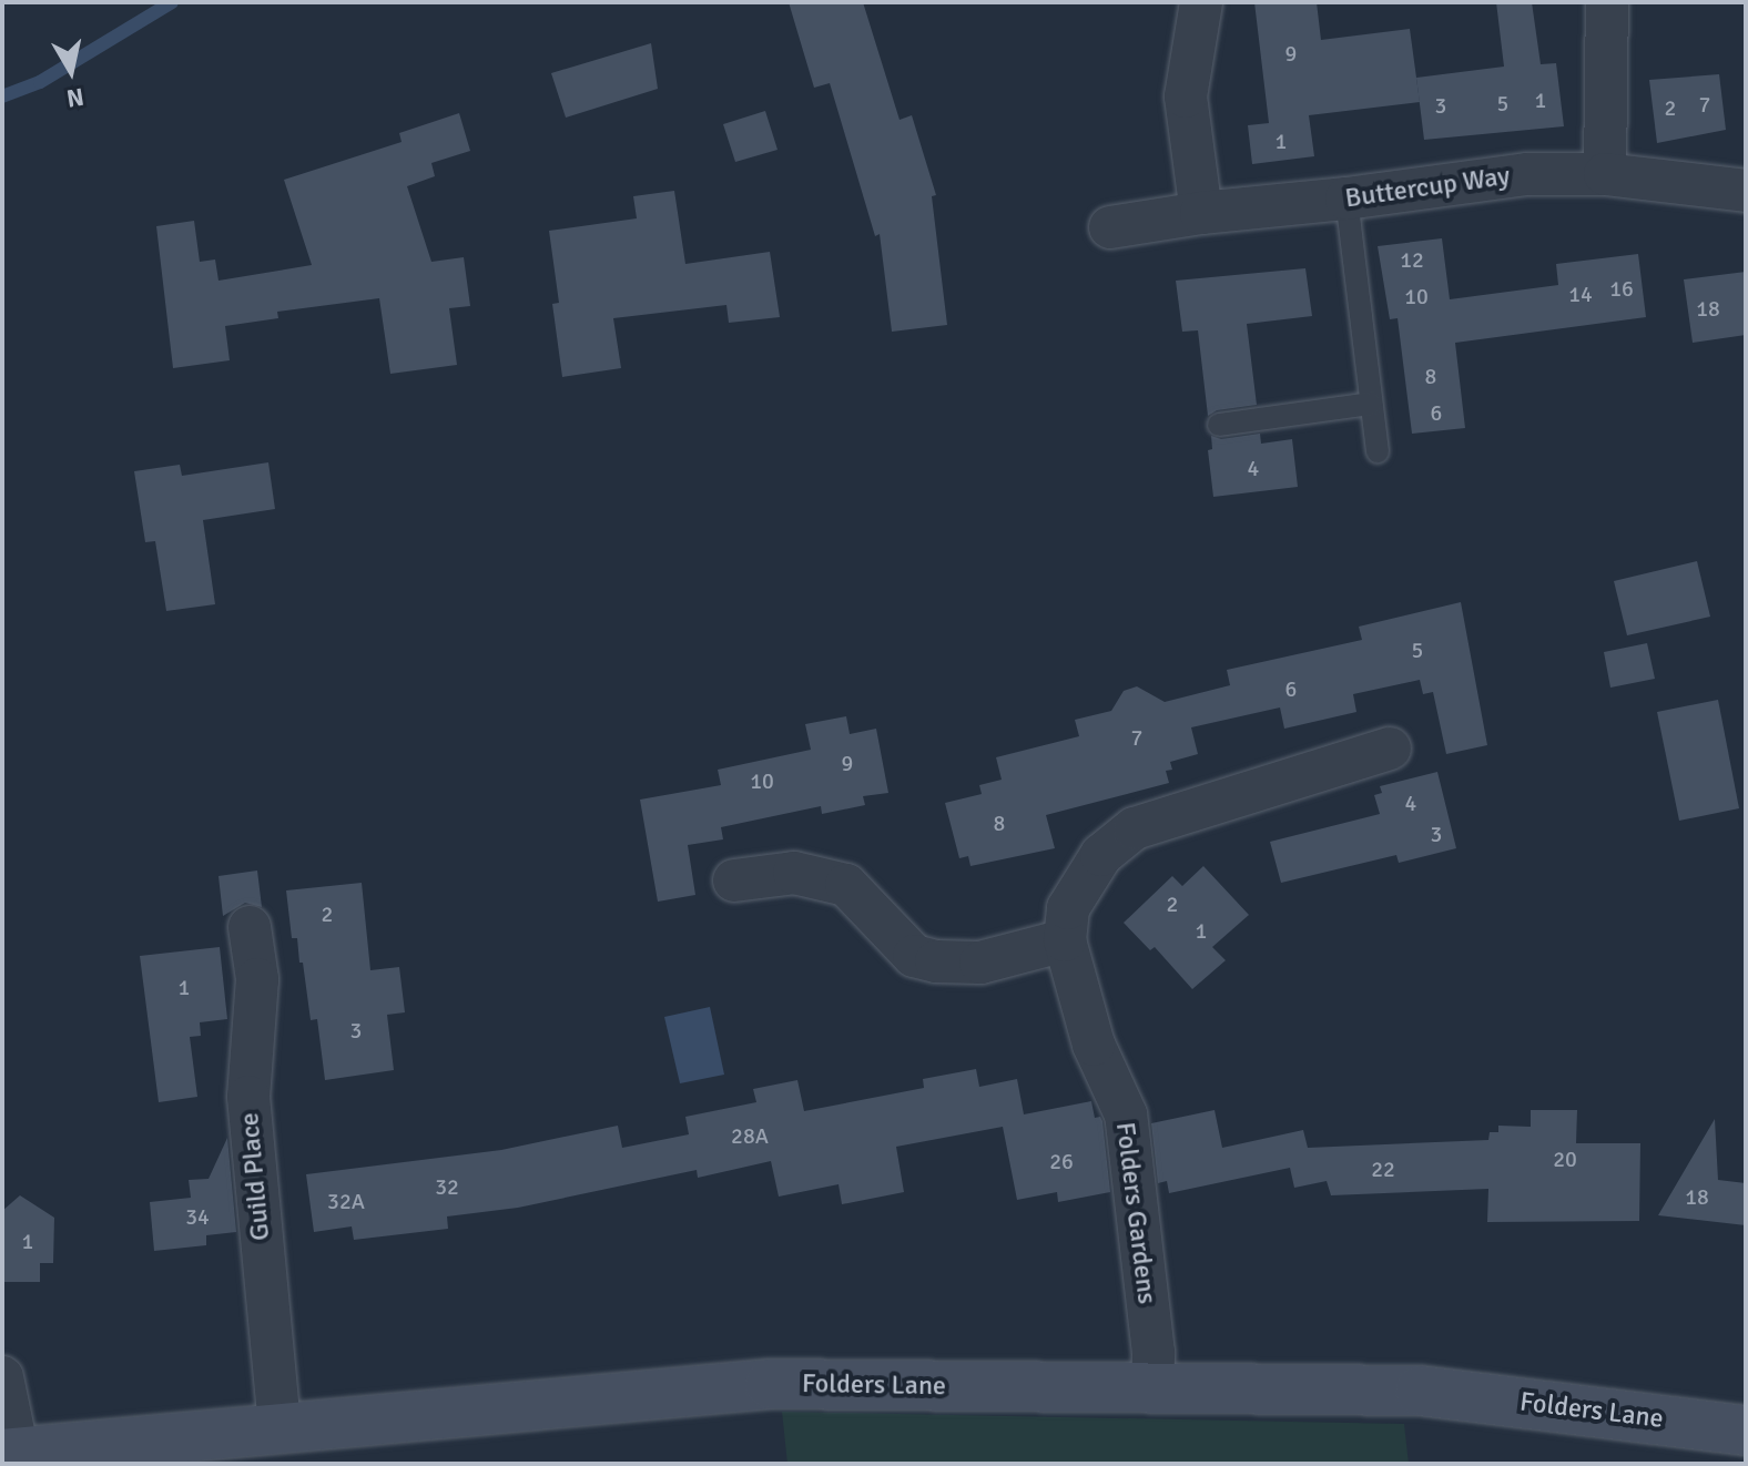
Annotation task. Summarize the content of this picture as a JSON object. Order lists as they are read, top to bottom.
{
  "streets": {
    "main road": ["Folders Lane"],
    "street": ["Buttercup Way", "Guild Place", "Folders Gardens"]
  },
  "crossings": [
    ["Guild Place", "Folders Lane"],
    ["Folders Gardens", "Folders Lane"]
  ],
  "house_numbers": [
    "9",
    "1",
    "5",
    "7",
    "3",
    "2",
    "1",
    "12",
    "16",
    "14",
    "10",
    "18",
    "8",
    "6",
    "4",
    "5",
    "6",
    "7",
    "9",
    "10",
    "4",
    "8",
    "3",
    "2",
    "2",
    "1",
    "1",
    "3",
    "28A",
    "20",
    "26",
    "22",
    "32",
    "18",
    "32A",
    "34",
    "1"
  ],
  "north": "bottom"
}
